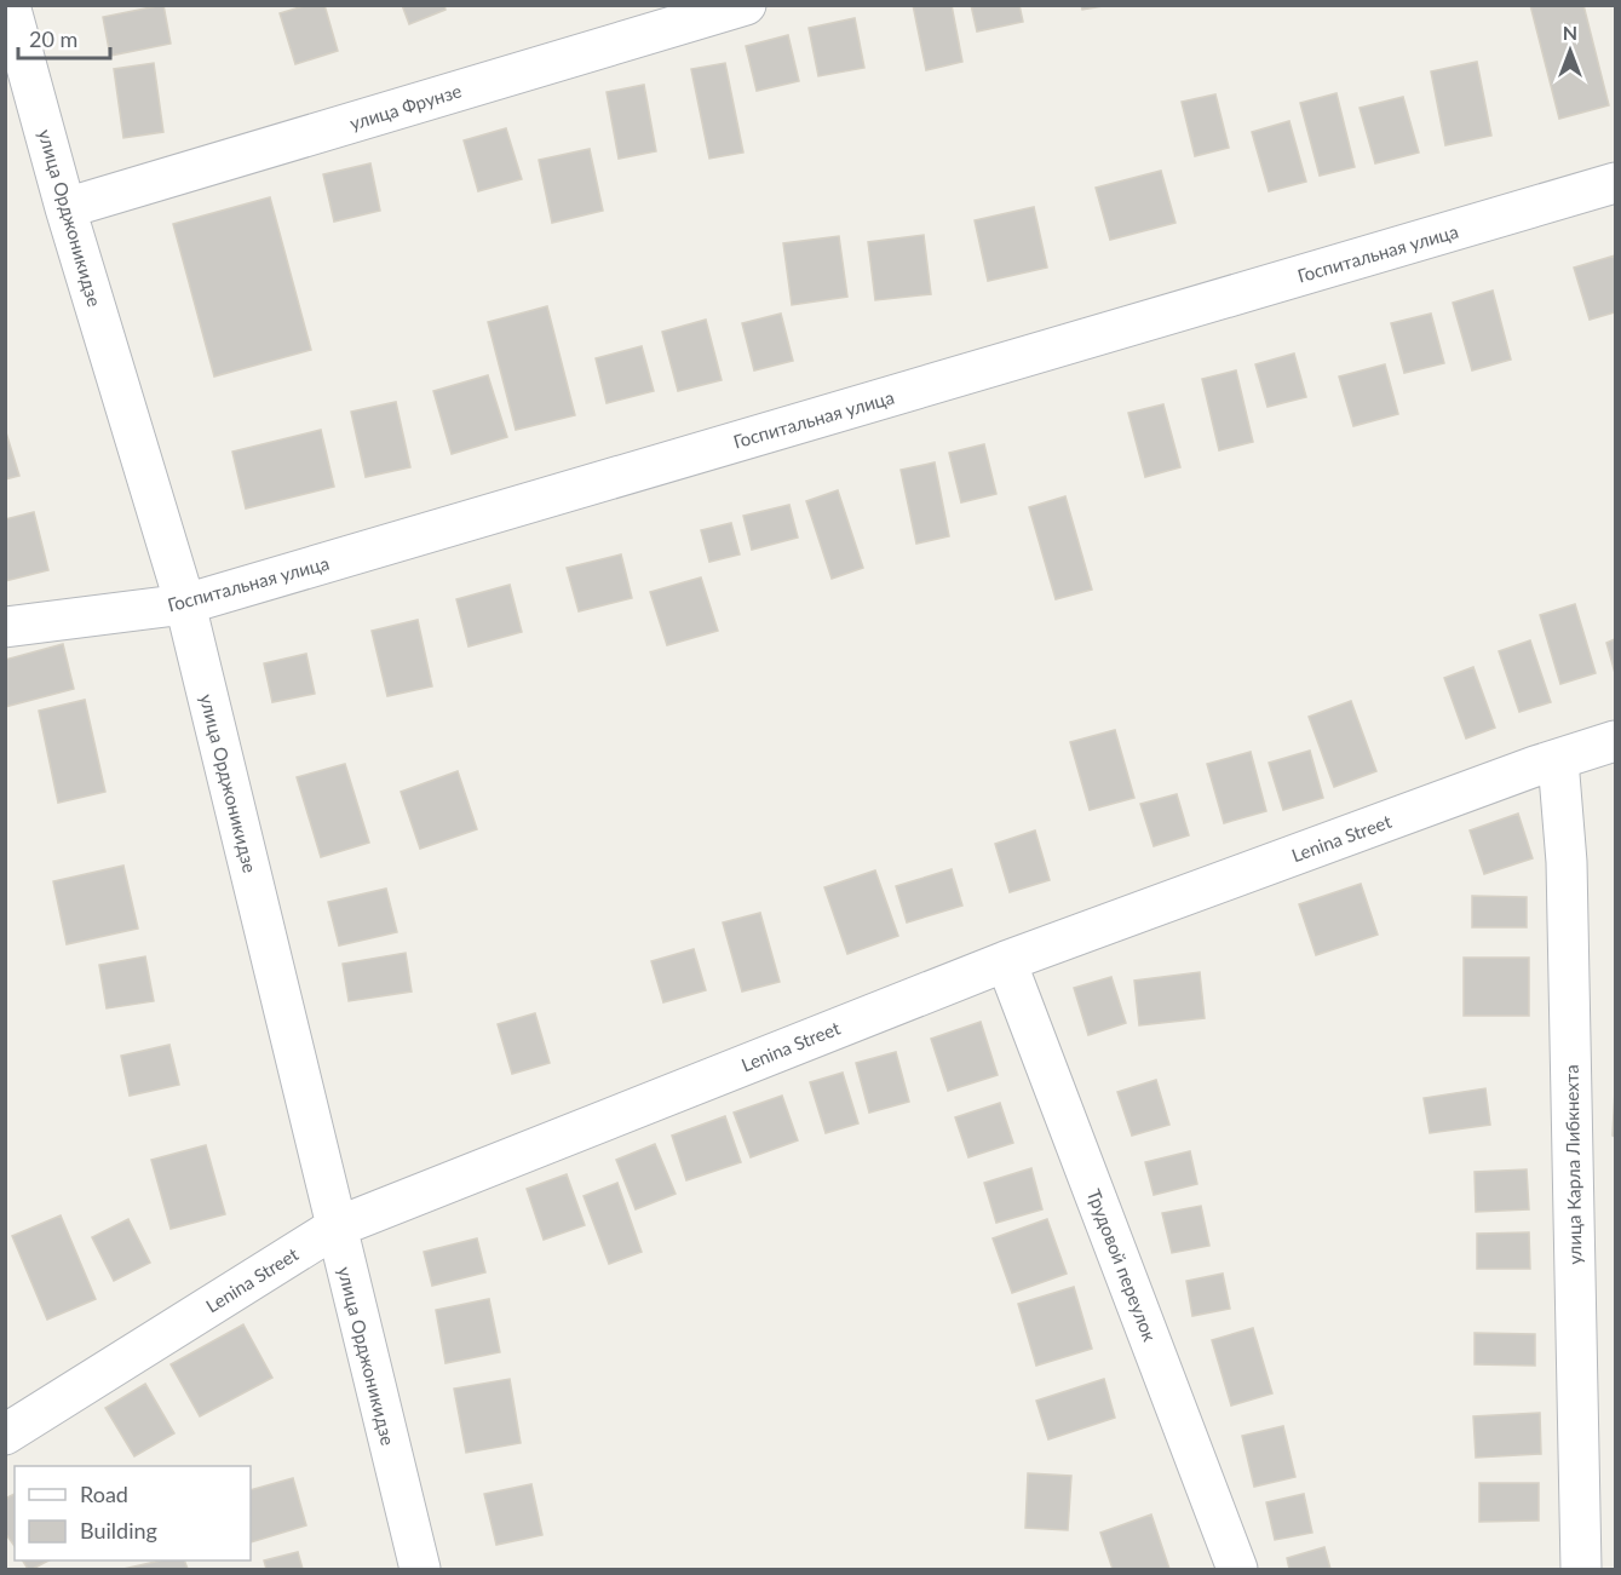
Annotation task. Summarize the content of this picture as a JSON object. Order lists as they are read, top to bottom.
{
  "streets": {
    "street": [
      "улица Фрунзе",
      "улица Орджоникидзе",
      "Госпитальная улица",
      "Lenina Street",
      "улица Карла Либкнехта",
      "Трудовой переулок"
    ]
  },
  "crossings": [
    ["улица Фрунзе", "улица Орджоникидзе"],
    ["улица Орджоникидзе", "Госпитальная улица"],
    ["улица Орджоникидзе", "Lenina Street"],
    ["Lenina Street", "улица Карла Либкнехта"],
    ["Lenina Street", "Трудовой переулок"]
  ],
  "legend": ["Road", "Building"],
  "scale_bar": "20 m",
  "north": "top"
}
